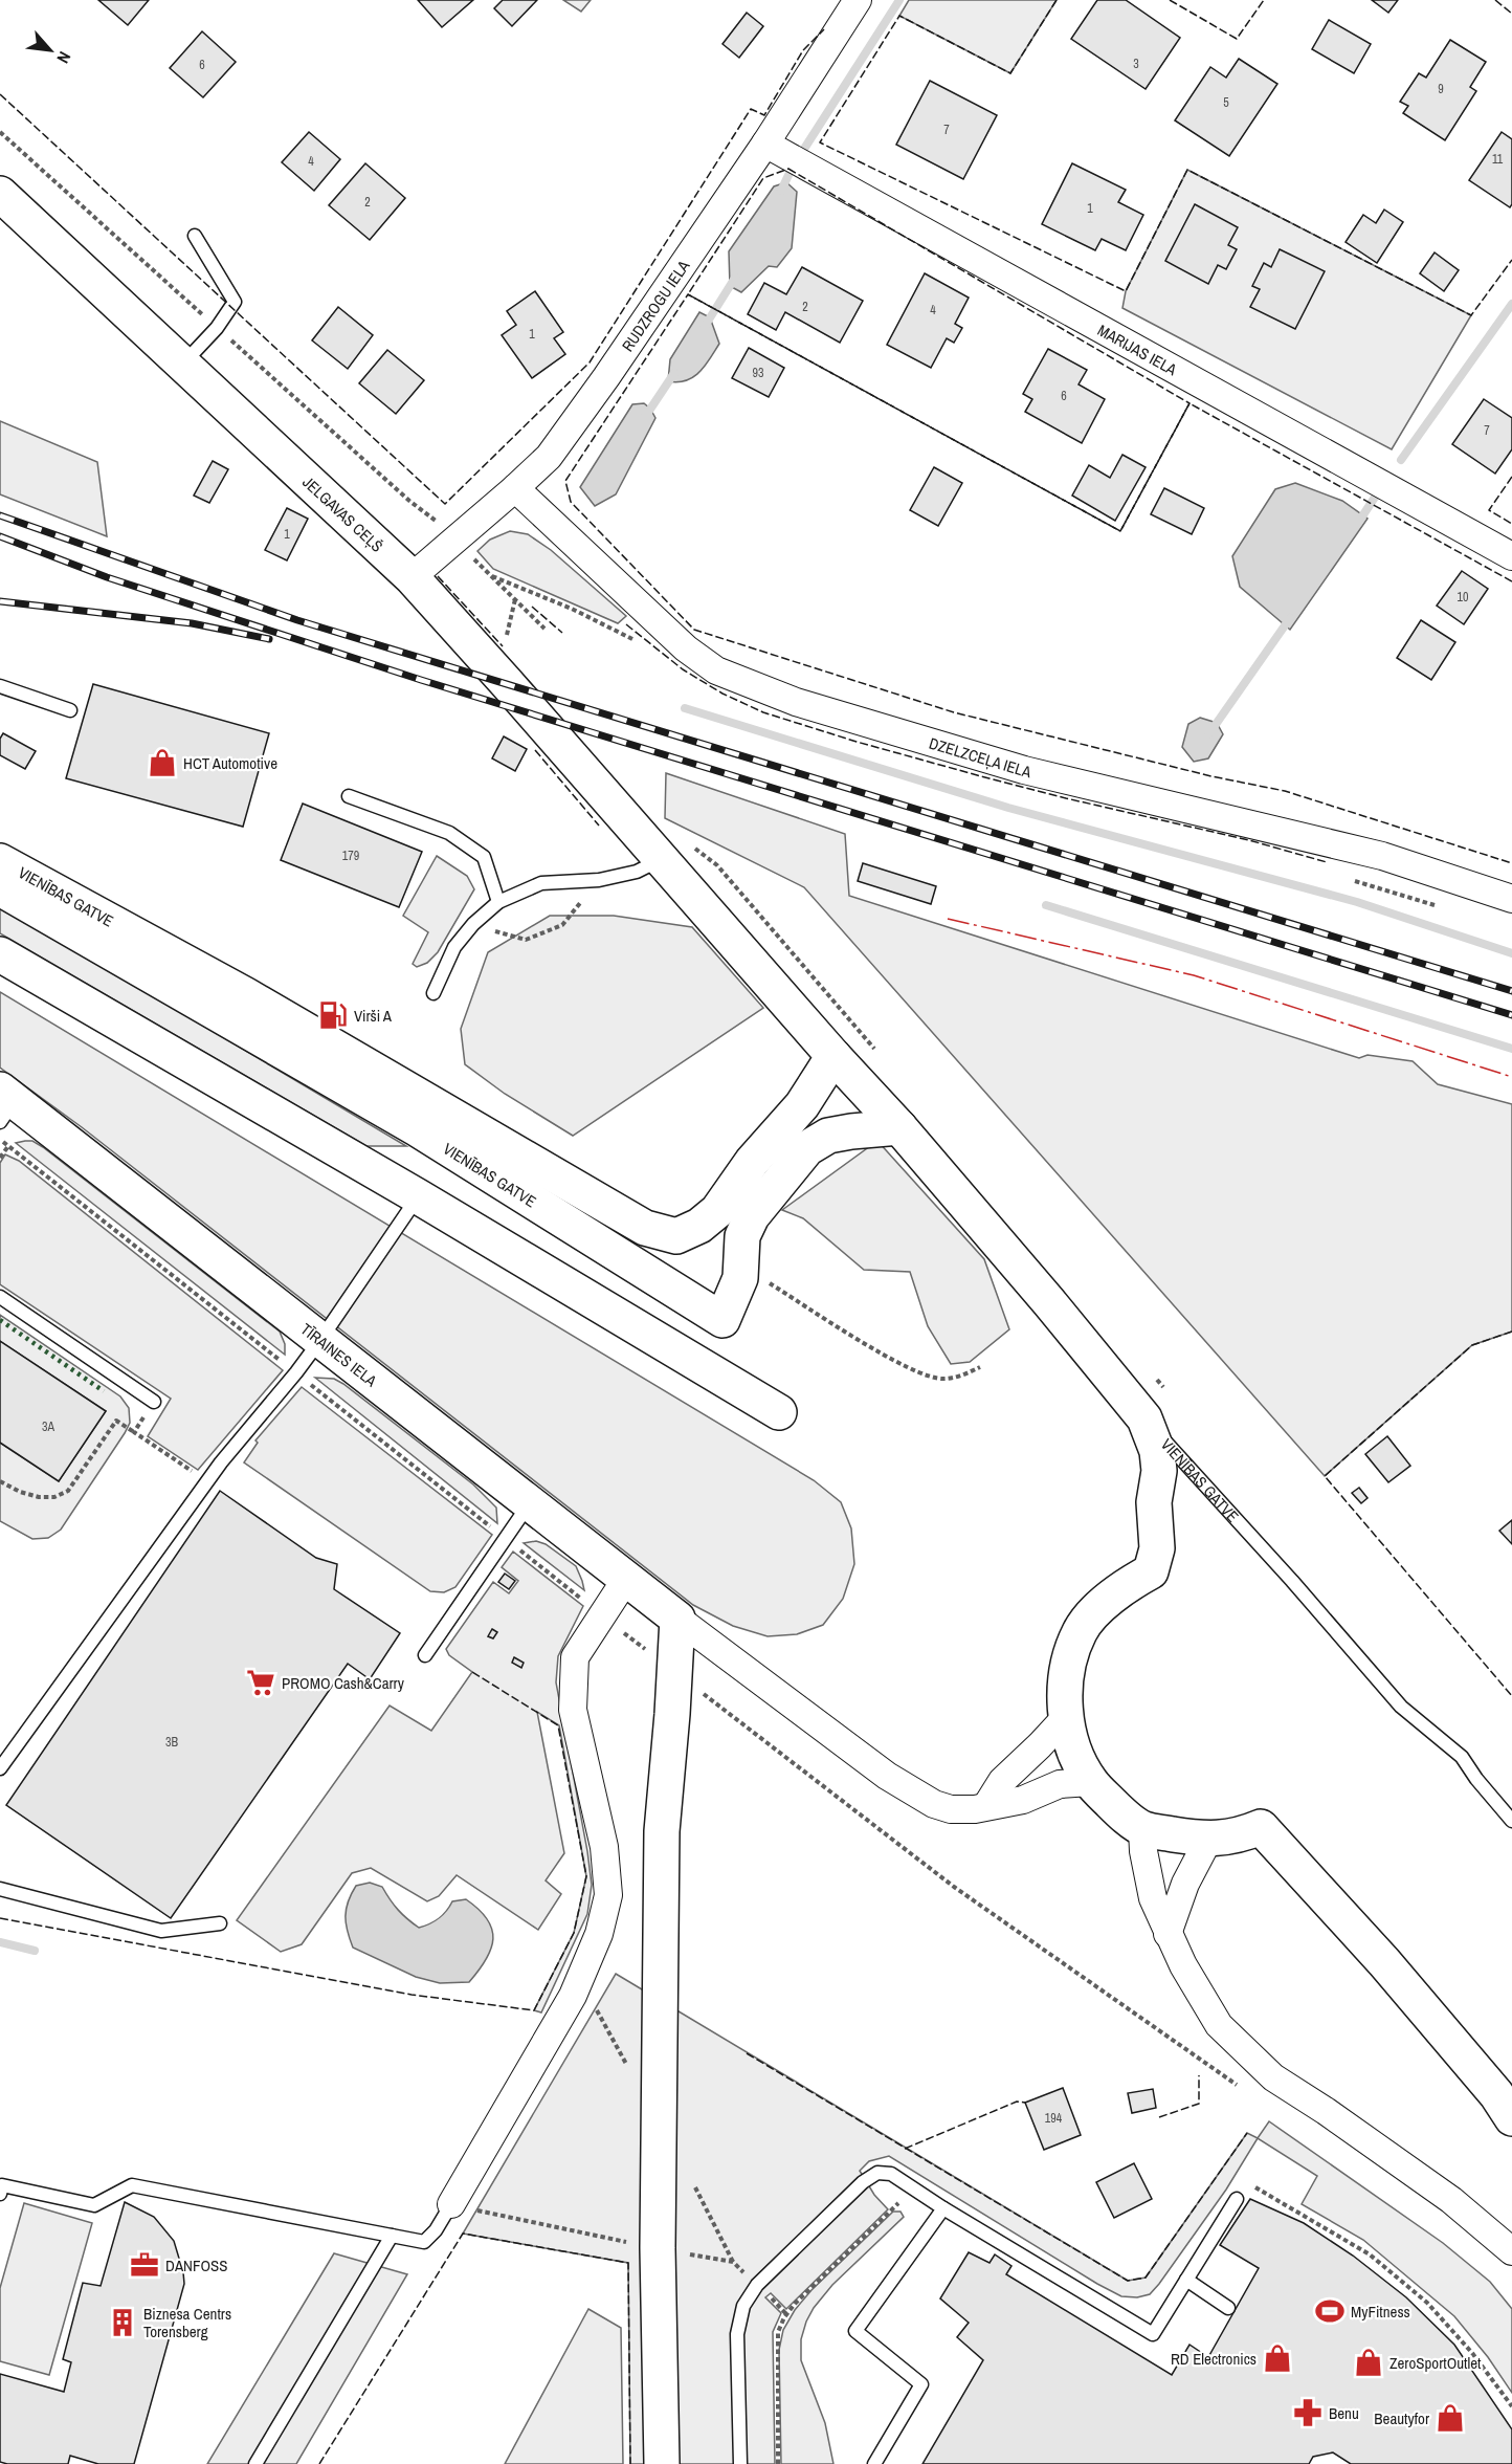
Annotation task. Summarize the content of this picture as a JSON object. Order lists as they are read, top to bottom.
{
  "streets": {
    "main road": ["JELGAVAS CEĻŠ", "VIENĪBAS GATVE", "TĪRAINES IELA"],
    "street": ["RUDZROGU IELA", "MARIJAS IELA", "DZELZCEĻA IELA"]
  },
  "crossings": [
    ["RUDZROGU IELA", "MARIJAS IELA"],
    ["RUDZROGU IELA", "JELGAVAS CEĻŠ"],
    ["RUDZROGU IELA", "DZELZCEĻA IELA"],
    ["JELGAVAS CEĻŠ", "VIENĪBAS GATVE"]
  ],
  "places": {
    "shop": [
      "HCT Automotive",
      "RD Electronics",
      "ZeroSportOutlet",
      "Beautyfor"
    ],
    "fuel station": ["Virši A"],
    "supermarket": ["PROMO Cash&Carry"],
    "office": ["DANFOSS"],
    "sports": ["MyFitness"],
    "building": ["Biznesa Centrs Torensberg"],
    "pharmacy": ["Benu"]
  },
  "house_numbers": [
    "3",
    "6",
    "9",
    "5",
    "7",
    "11",
    "4",
    "2",
    "1",
    "2",
    "4",
    "1",
    "93",
    "6",
    "7",
    "1",
    "10",
    "179",
    "3A",
    "3B",
    "194"
  ],
  "north": "bottom right"
}
